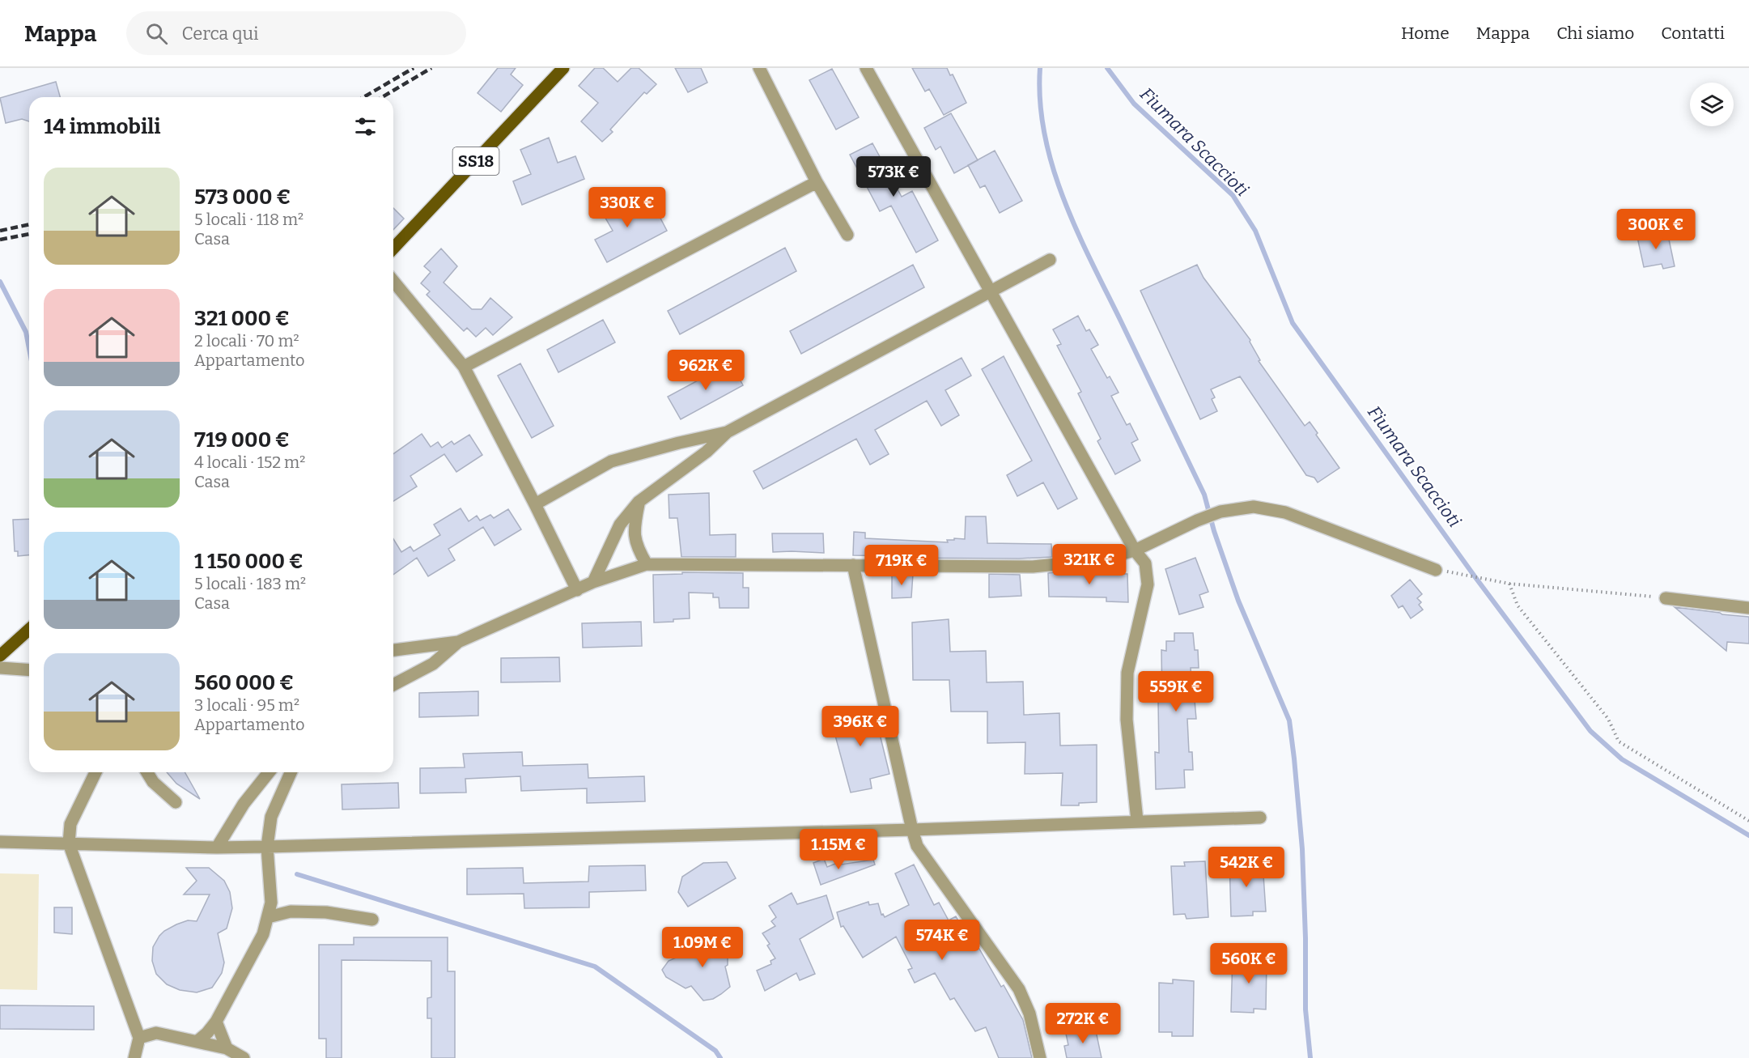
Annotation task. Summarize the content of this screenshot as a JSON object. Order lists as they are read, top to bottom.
{
  "streets": {
    "main road": ["SS18"]
  },
  "water": ["Fiumara Scaccioti"],
  "page": {
    "header": "Mappa",
    "search": "Cerca qui",
    "nav": [
      "Home",
      "Mappa",
      "Chi siamo",
      "Contatti"
    ],
    "heading": "14 immobili",
    "list": [
      {
        "name": "573 000 €",
        "note": "5 locali · 118 m² · Casa"
      },
      {
        "name": "321 000 €",
        "note": "2 locali · 70 m² · Appartamento"
      },
      {
        "name": "719 000 €",
        "note": "4 locali · 152 m² · Casa"
      },
      {
        "name": "1 150 000 €",
        "note": "5 locali · 183 m² · Casa"
      },
      {
        "name": "560 000 €",
        "note": "3 locali · 95 m² · Appartamento"
      }
    ],
    "price": [
      "573K €",
      "330K €",
      "300K €",
      "962K €",
      "321K €",
      "719K €",
      "559K €",
      "396K €",
      "1.15M €",
      "542K €",
      "574K €",
      "1.09M €",
      "560K €",
      "272K €"
    ]
  }
}
